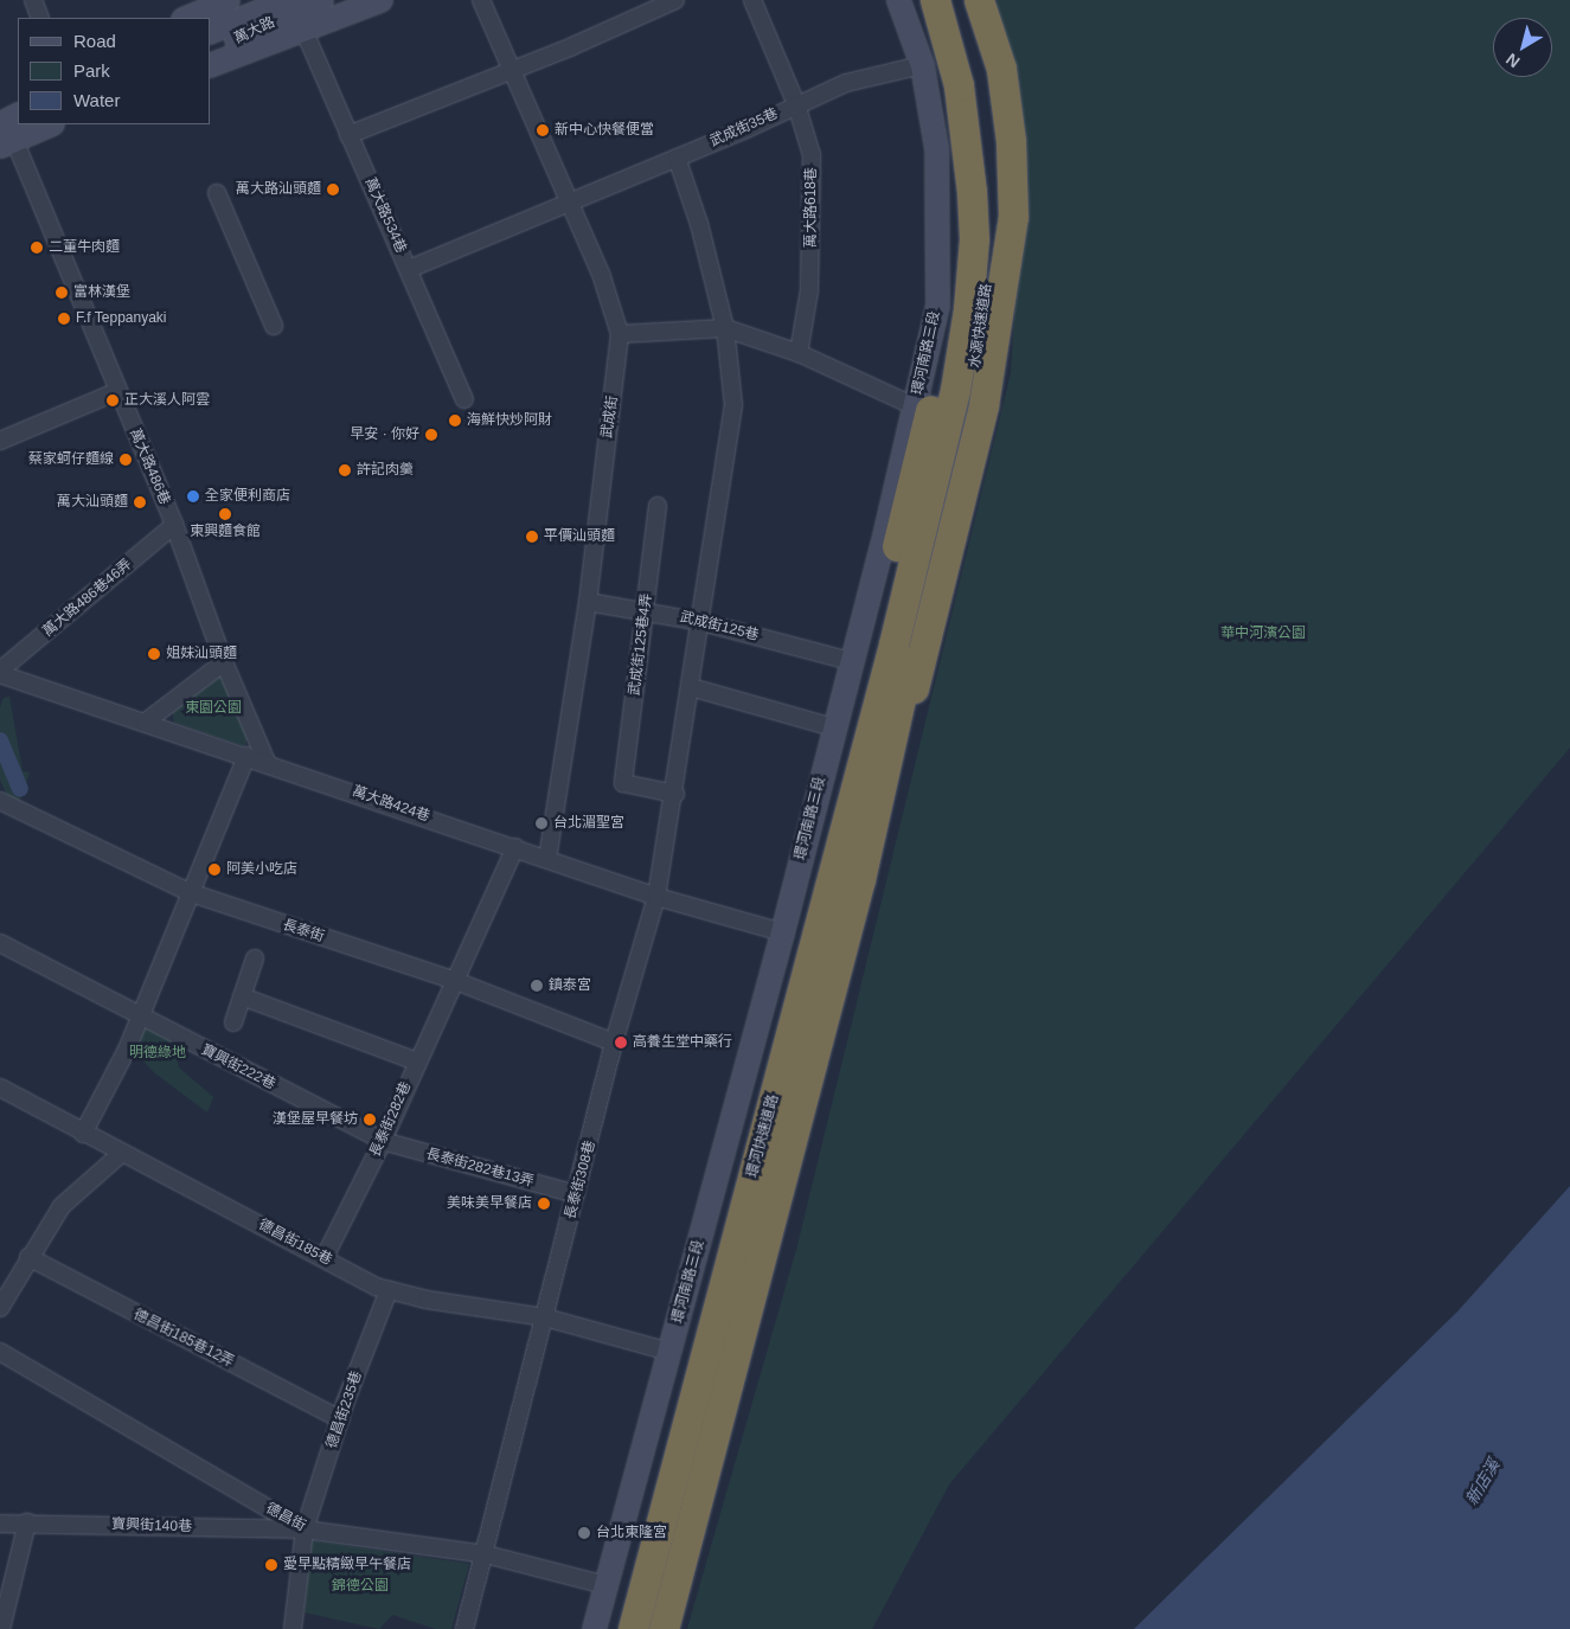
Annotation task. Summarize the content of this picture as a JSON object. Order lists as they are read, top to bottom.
{
  "streets": {
    "highway": ["水源快速道路", "環河快速道路"],
    "street": [
      "萬大路",
      "武成街35巷",
      "萬大路618巷",
      "萬大路534巷",
      "環河南路三段",
      "武成街",
      "萬大路486巷",
      "萬大路486巷46弄",
      "武成街125巷",
      "武成街125巷4弄",
      "萬大路424巷",
      "長泰街",
      "寶興街222巷",
      "長泰街282巷",
      "長泰街282巷13弄",
      "長泰街308巷",
      "德昌街185巷",
      "德昌街185巷12弄",
      "德昌街235巷",
      "德昌街",
      "寶興街140巷"
    ]
  },
  "crossings": [
    ["武成街35巷", "萬大路618巷"],
    ["武成街35巷", "萬大路534巷"],
    ["武成街35巷", "環河南路三段"],
    ["武成街35巷", "武成街"],
    ["武成街35巷", "長泰街308巷"],
    ["水源快速道路", "環河快速道路"],
    ["環河南路三段", "武成街125巷"],
    ["環河南路三段", "萬大路424巷"],
    ["環河南路三段", "德昌街185巷"],
    ["環河南路三段", "德昌街"],
    ["武成街", "武成街125巷"],
    ["武成街", "萬大路424巷"],
    ["萬大路486巷", "萬大路486巷46弄"],
    ["萬大路486巷", "萬大路424巷"],
    ["萬大路486巷46弄", "萬大路424巷"],
    ["武成街125巷", "武成街125巷4弄"],
    ["武成街125巷", "長泰街308巷"],
    ["武成街125巷4弄", "長泰街308巷"],
    ["萬大路424巷", "長泰街282巷"],
    ["萬大路424巷", "長泰街308巷"],
    ["長泰街", "長泰街282巷"],
    ["長泰街", "長泰街308巷"],
    ["寶興街222巷", "長泰街282巷"],
    ["寶興街222巷", "長泰街282巷13弄"],
    ["長泰街282巷", "長泰街282巷13弄"],
    ["長泰街282巷", "德昌街185巷"],
    ["長泰街282巷13弄", "長泰街308巷"],
    ["長泰街308巷", "德昌街185巷"],
    ["長泰街308巷", "德昌街"],
    ["德昌街185巷", "德昌街235巷"],
    ["德昌街185巷12弄", "德昌街235巷"],
    ["德昌街235巷", "德昌街"],
    ["德昌街235巷", "寶興街140巷"],
    ["德昌街", "寶興街140巷"]
  ],
  "water": ["新店溪"],
  "parks": [
    "華中河濱公園",
    "東園公園",
    "明德綠地",
    "錦德公園"
  ],
  "places": [
    "新中心快餐便當",
    "萬大路汕頭麵",
    "二董牛肉麵",
    "富林漢堡",
    "F.f Teppanyaki",
    "正大溪人阿雲",
    "海鮮快炒阿財",
    "早安 · 你好",
    "蔡家蚵仔麵線",
    "許記肉羹",
    "全家便利商店",
    "萬大汕頭麵",
    "東興麵食館",
    "平價汕頭麵",
    "姐妹汕頭麵",
    "台北湄聖宮",
    "阿美小吃店",
    "鎮泰宮",
    "高養生堂中藥行",
    "漢堡屋早餐坊",
    "美味美早餐店",
    "台北東隆宮",
    "愛早點精緻早午餐店"
  ],
  "legend": ["Road", "Park", "Water"],
  "north": "bottom left"
}
